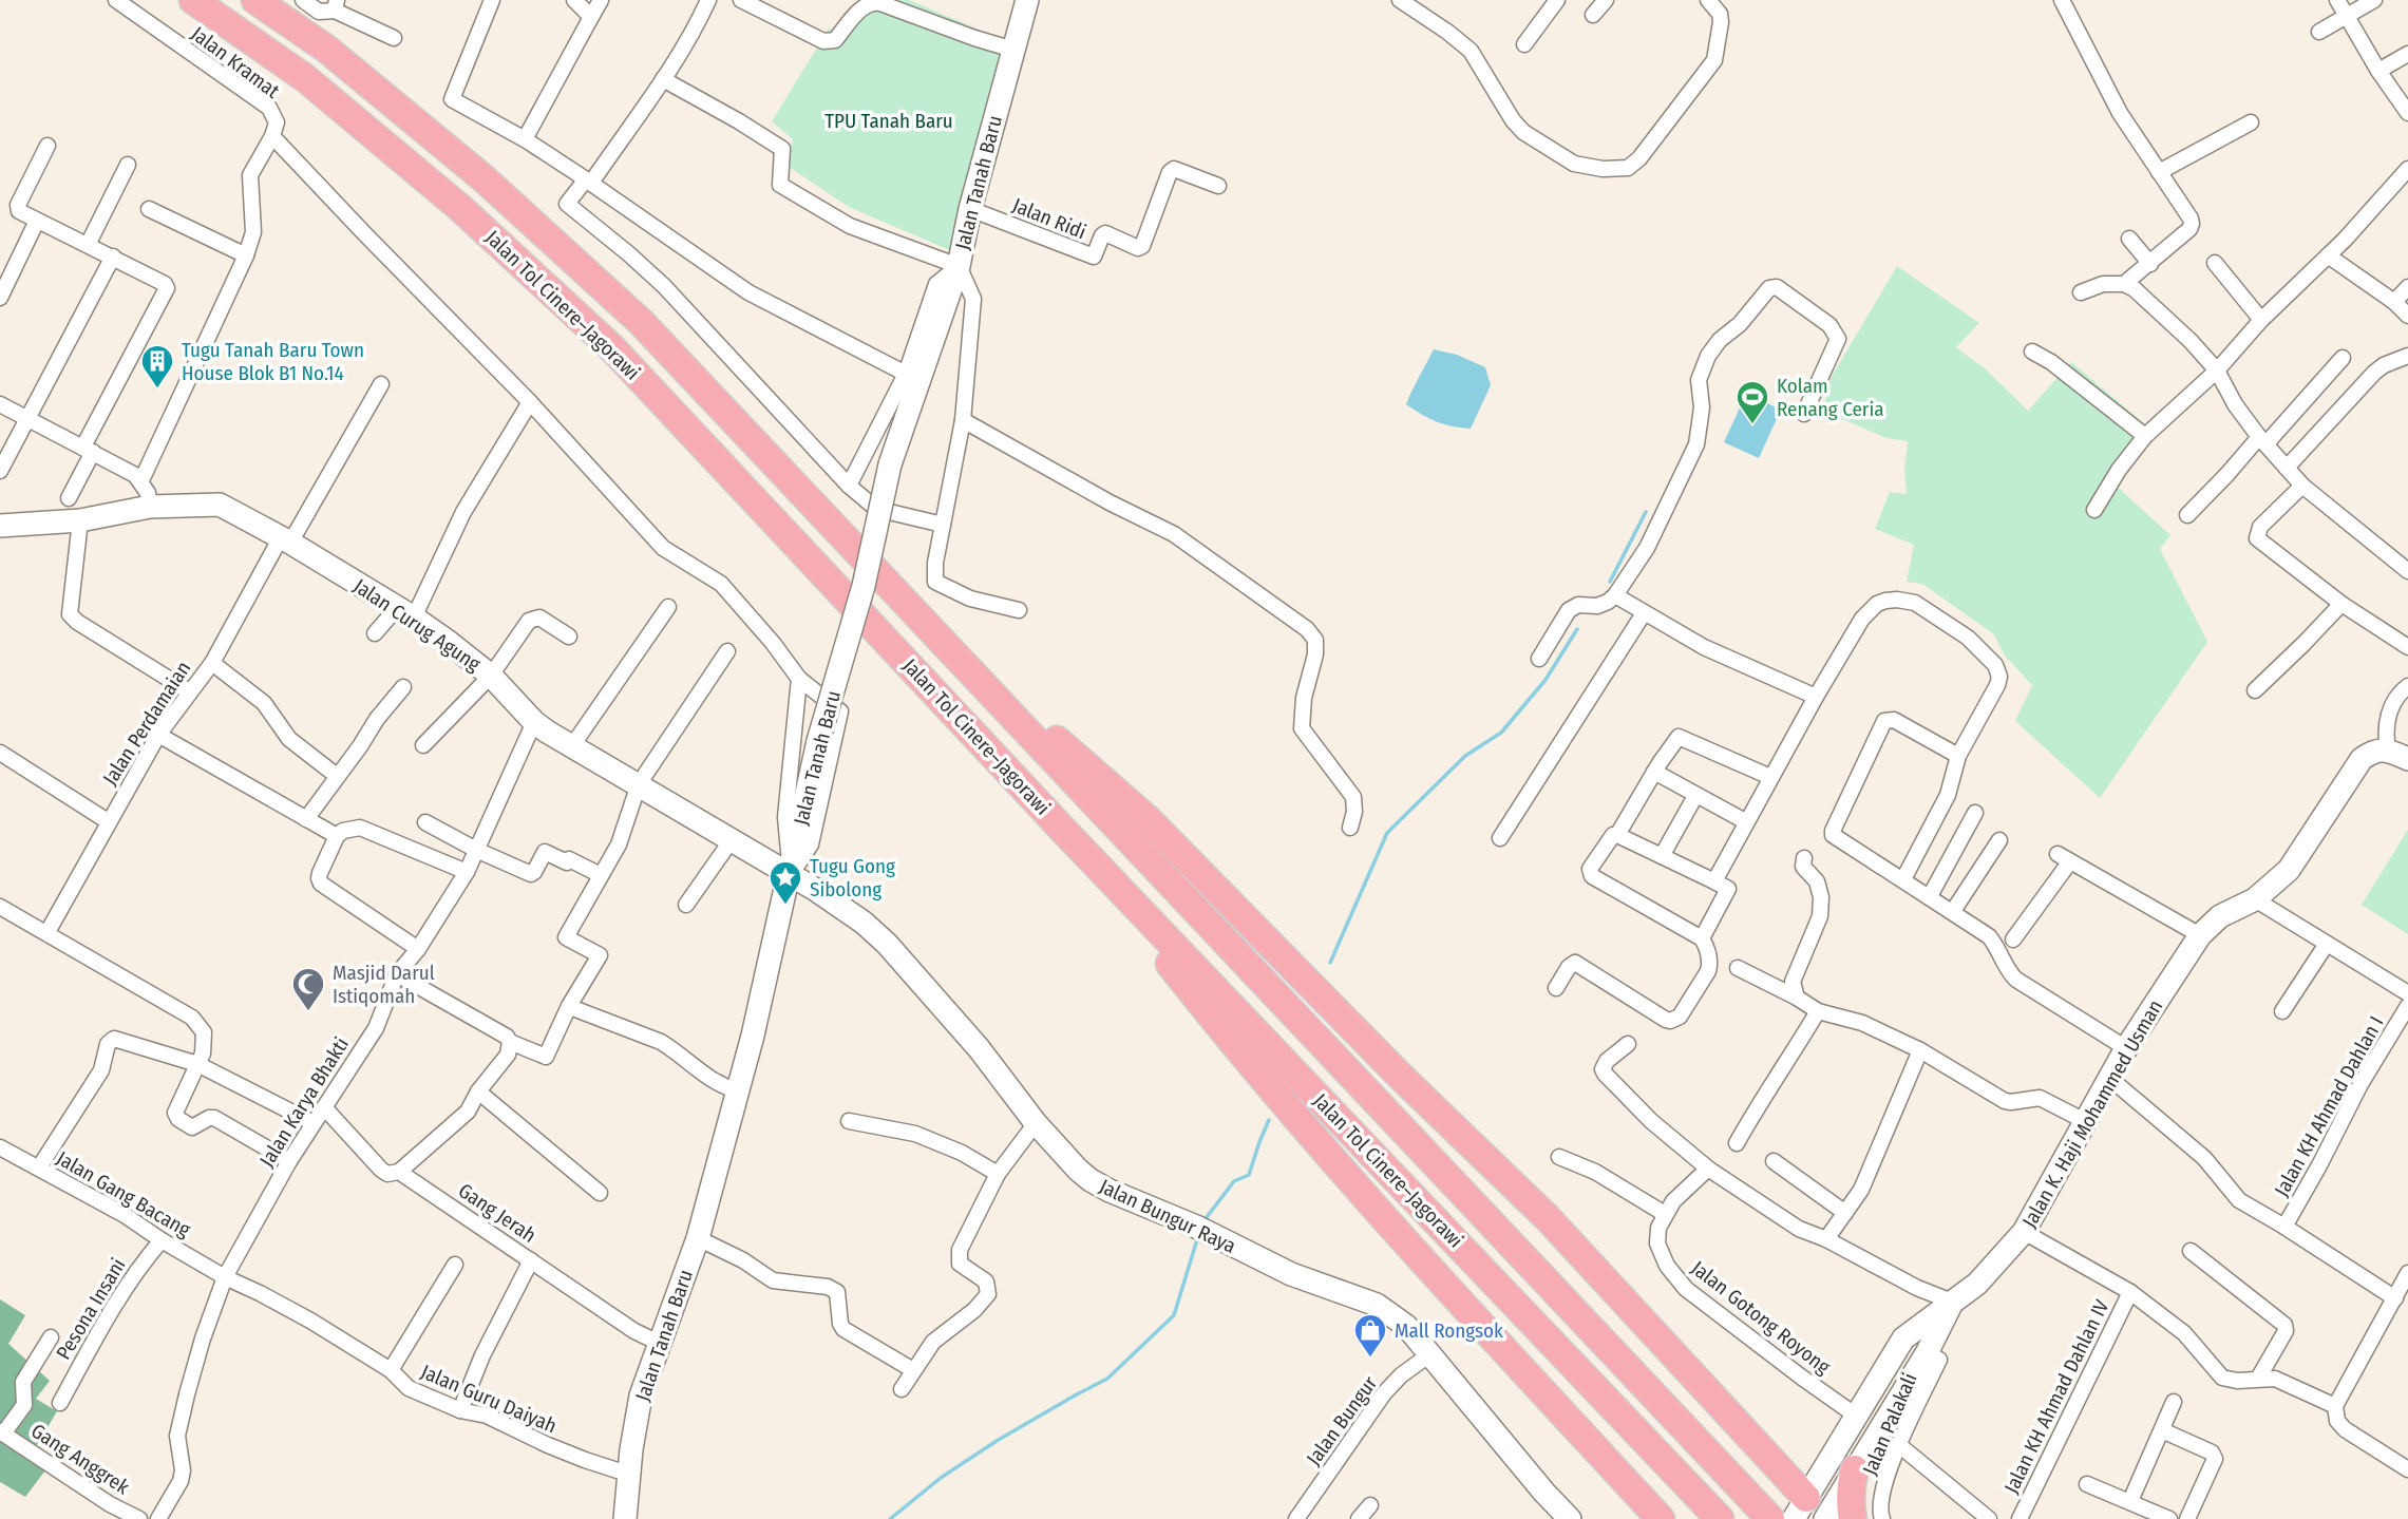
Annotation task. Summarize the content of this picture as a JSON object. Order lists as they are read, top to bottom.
{
  "streets": {
    "highway": ["Jalan Tol Cinere–Jagorawi"],
    "street": [
      "Jalan Kramat",
      "Jalan Tanah Baru",
      "Jalan Ridi",
      "Jalan Curug Agung",
      "Jalan Perdamaian",
      "Jalan Karya Bhakti",
      "Jalan KH Ahmad Dahlan I",
      "Jalan K. Haji Mohammed Usman",
      "Jalan Gang Bacang",
      "Gang Jerah",
      "Jalan Bungur Raya",
      "Pesona Insani",
      "Jalan Gotong Royong",
      "Jalan KH Ahmad Dahlan IV",
      "Jalan Guru Daiyah",
      "Jalan Bungur",
      "Jalan Palakali",
      "Gang Anggrek"
    ]
  },
  "crossings": [
    ["Jalan Tanah Baru", "Jalan Ridi"],
    ["Jalan Tanah Baru", "Jalan Curug Agung"],
    ["Jalan Tanah Baru", "Gang Jerah"],
    ["Jalan Tanah Baru", "Jalan Bungur Raya"],
    ["Jalan Tanah Baru", "Jalan Guru Daiyah"],
    ["Jalan Curug Agung", "Jalan Perdamaian"],
    ["Jalan Curug Agung", "Jalan Karya Bhakti"],
    ["Jalan Curug Agung", "Jalan Bungur Raya"],
    ["Jalan Karya Bhakti", "Jalan Gang Bacang"],
    ["Jalan Karya Bhakti", "Gang Jerah"],
    ["Jalan Karya Bhakti", "Jalan Guru Daiyah"],
    ["Jalan K. Haji Mohammed Usman", "Jalan Gotong Royong"],
    ["Jalan K. Haji Mohammed Usman", "Jalan Palakali"],
    ["Jalan Gang Bacang", "Pesona Insani"],
    ["Jalan Gang Bacang", "Jalan Guru Daiyah"],
    ["Jalan Bungur Raya", "Jalan Bungur"]
  ],
  "parks": ["TPU Tanah Baru"],
  "places": {
    "building": ["Tugu Tanah Baru Town House Blok B1 No.14"],
    "sports": ["Kolam Renang Ceria"],
    "place": ["Tugu Gong Sibolong"],
    "mosque": ["Masjid Darul Istiqomah"],
    "shop": ["Mall Rongsok"]
  }
}
